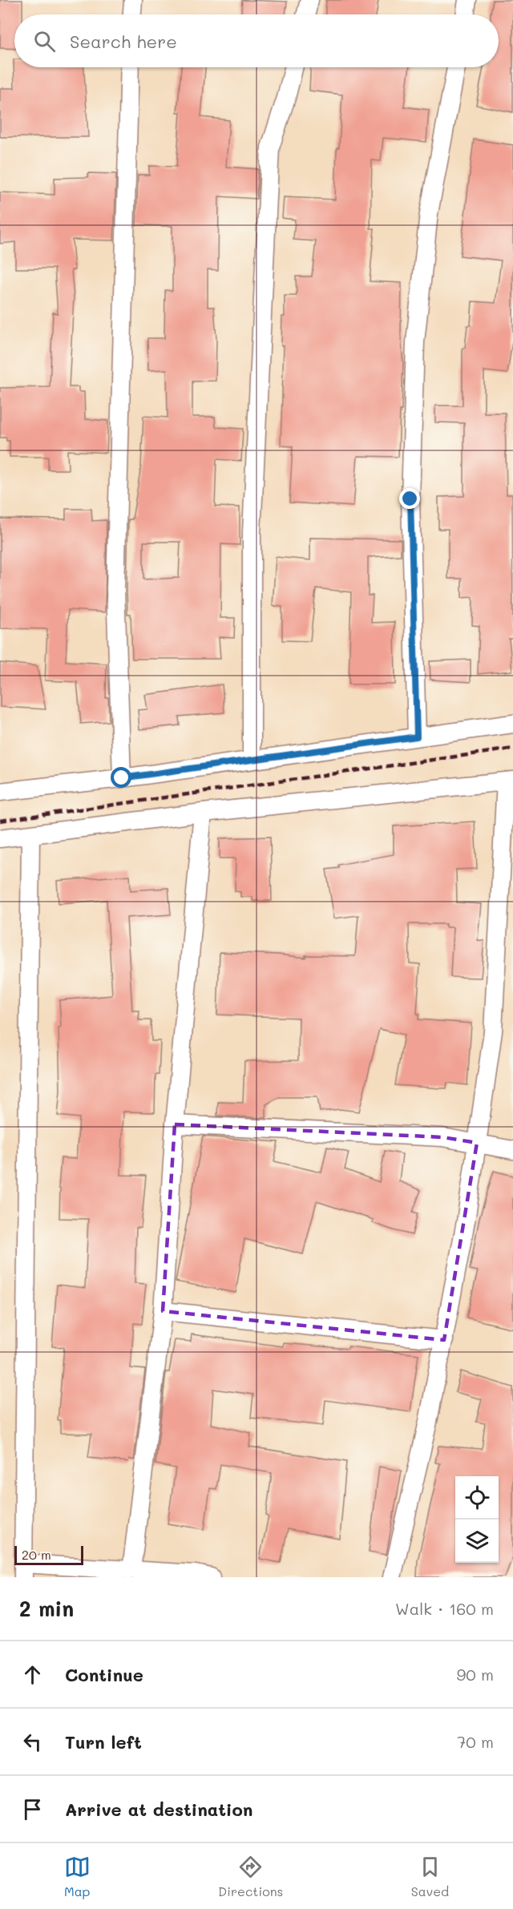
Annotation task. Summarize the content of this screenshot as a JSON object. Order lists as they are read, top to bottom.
{
  "scale_bar": "20 m",
  "page": {
    "search": "Search here",
    "scale": "20 m",
    "heading": ["2 min", "Walk · 160 m"],
    "list": [
      ["Continue", "90 m"],
      ["Turn left", "70 m"],
      "Arrive at destination"
    ],
    "nav": ["Map", "Directions", "Saved"]
  }
}
